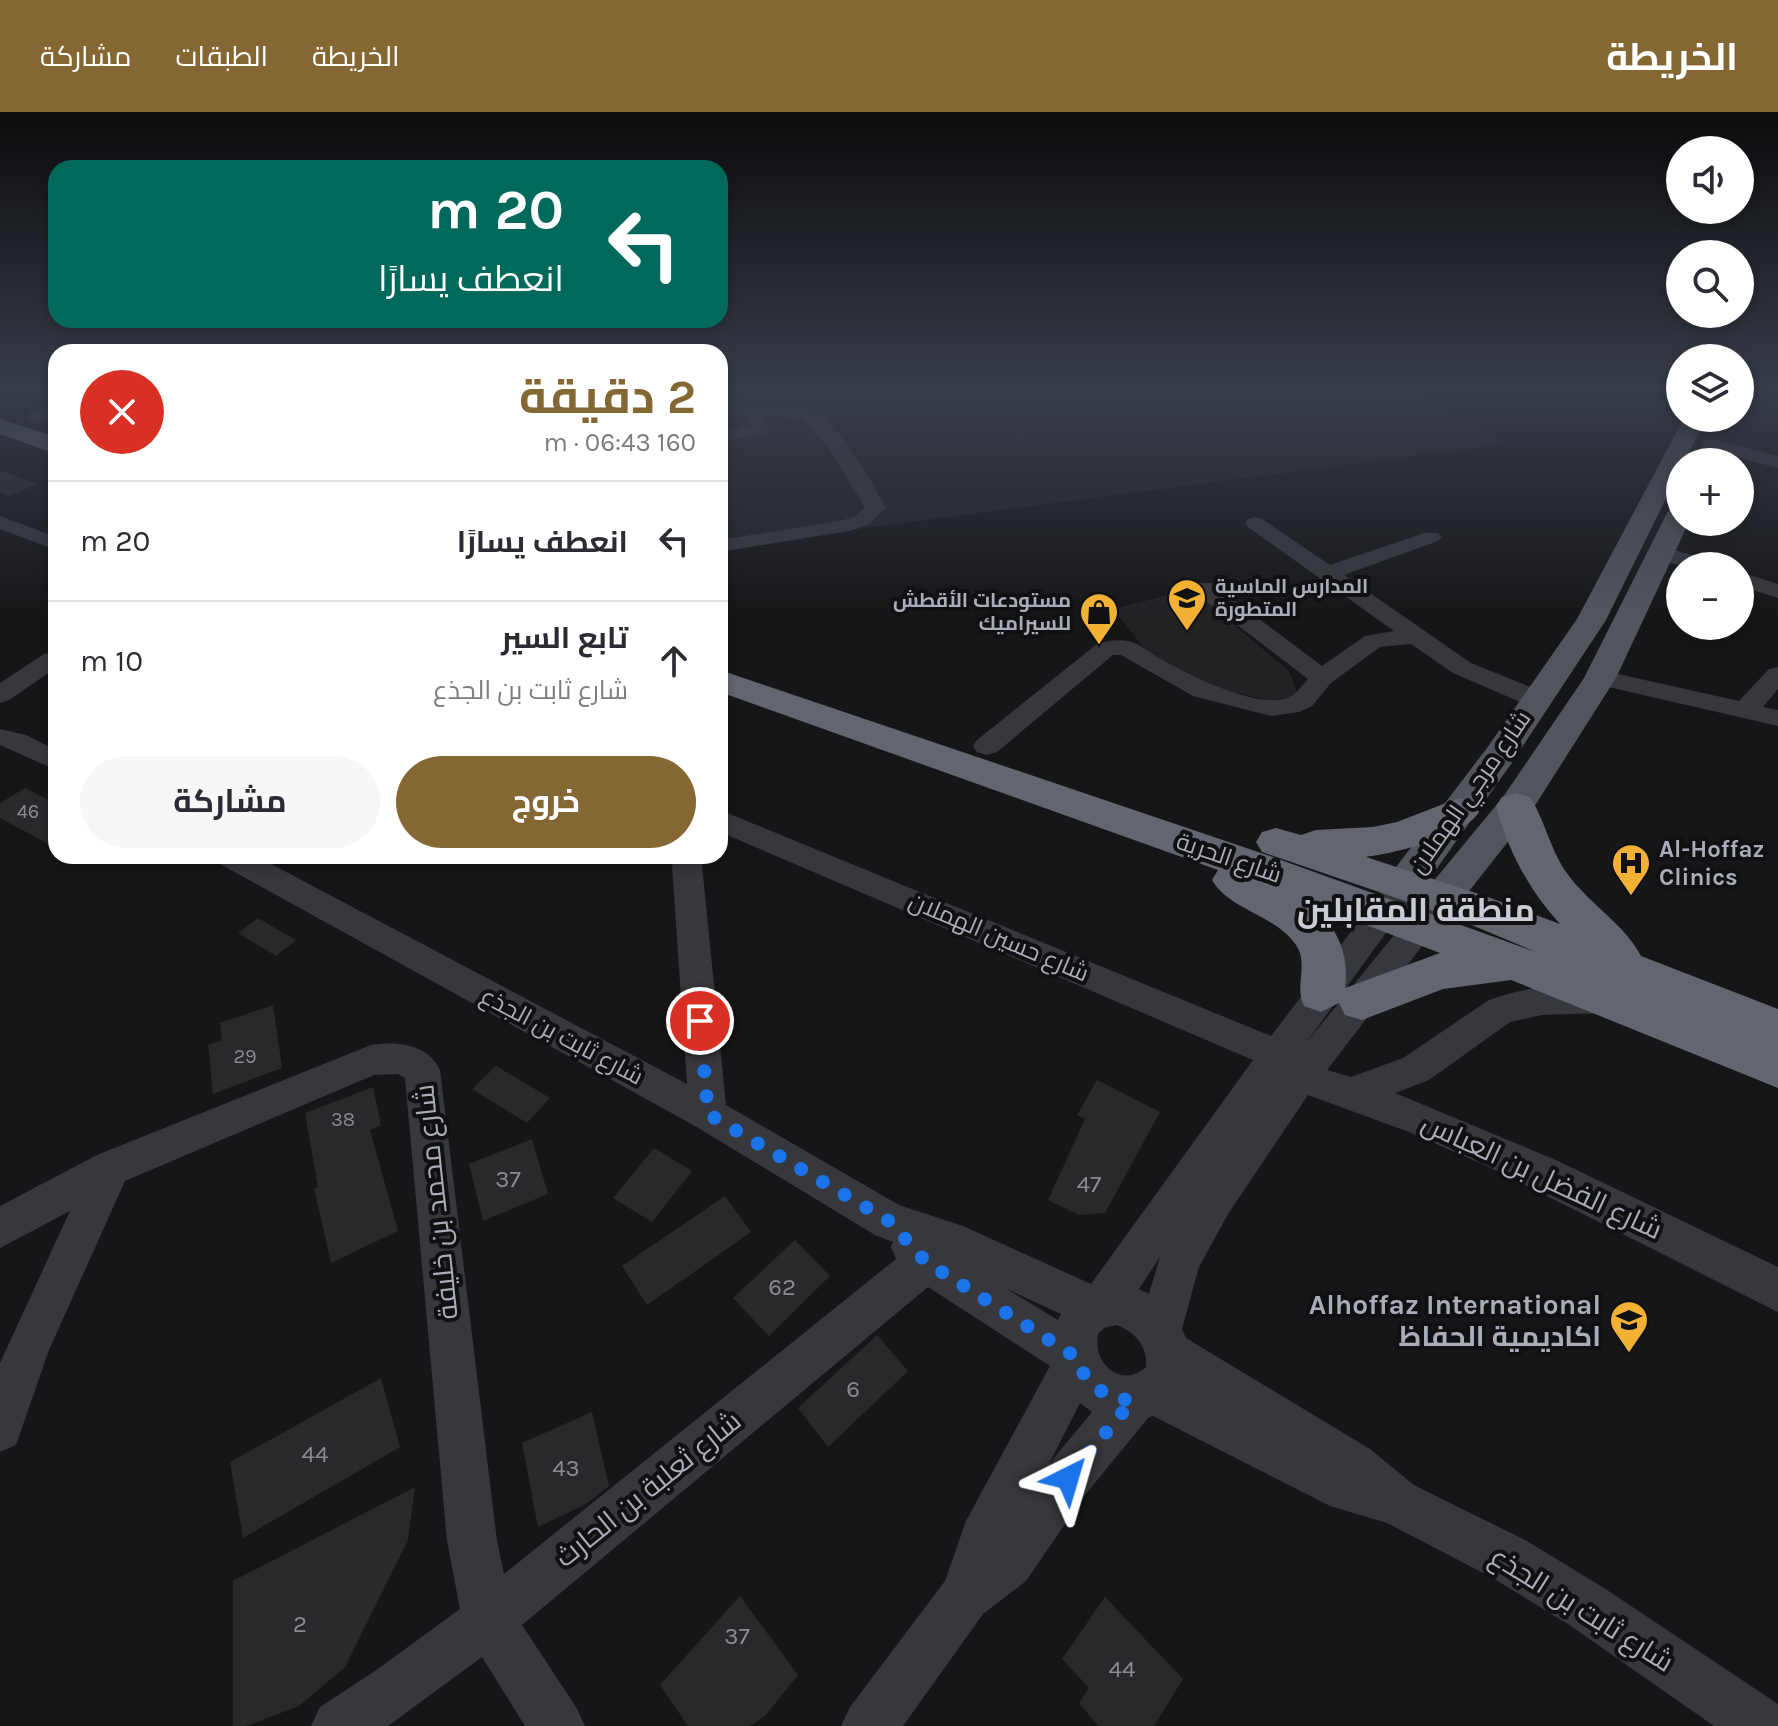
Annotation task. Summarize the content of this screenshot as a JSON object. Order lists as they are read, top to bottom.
{
  "streets": {
    "highway": ["شارع الحرية"],
    "main road": ["شارع مرجي الهملان"],
    "street": [
      "شارع حسين الهملان",
      "شارع ثابت بن الجذع",
      "شارع الفضل بن العباس",
      "شارع محمد بن خليفة",
      "شارع ثعلبة بن الحارث"
    ]
  },
  "crossings": [
    ["شارع مرجي الهملان", "شارع الحرية"],
    ["شارع مرجي الهملان", "شارع حسين الهملان"],
    ["شارع مرجي الهملان", "شارع ثابت بن الجذع"],
    ["شارع مرجي الهملان", "شارع الفضل بن العباس"],
    ["شارع حسين الهملان", "شارع الفضل بن العباس"],
    ["شارع ثابت بن الجذع", "شارع ثعلبة بن الحارث"],
    ["شارع محمد بن خليفة", "شارع ثعلبة بن الحارث"]
  ],
  "districts": ["منطقة المقابلين"],
  "places": {
    "school or university": ["المدارس الماسية المتطورة", "Alhoffaz International اكاديمية الحفاظ"],
    "shop": ["مستودعات الأقطش للسيراميك"],
    "hospital": ["Al-Hoffaz Clinics"]
  },
  "house_numbers": [
    "46",
    "29",
    "38",
    "37",
    "47",
    "62",
    "6",
    "44",
    "43",
    "2",
    "37",
    "44"
  ],
  "page": {
    "header": "الخريطة",
    "nav": ["الخريطة", "الطبقات", "مشاركة"],
    "map_buttons": ["+", "−"],
    "turn": ["20 m", "انعطف يسارًا"],
    "heading": ["2 دقيقة", "160 m · 06:43"],
    "list": [
      {
        "name": "انعطف يسارًا",
        "value": "20 m"
      },
      {
        "name": "تابع السير",
        "note": "شارع ثابت بن الجذع",
        "value": "10 m"
      }
    ],
    "buttons": ["خروج", "مشاركة"]
  }
}
